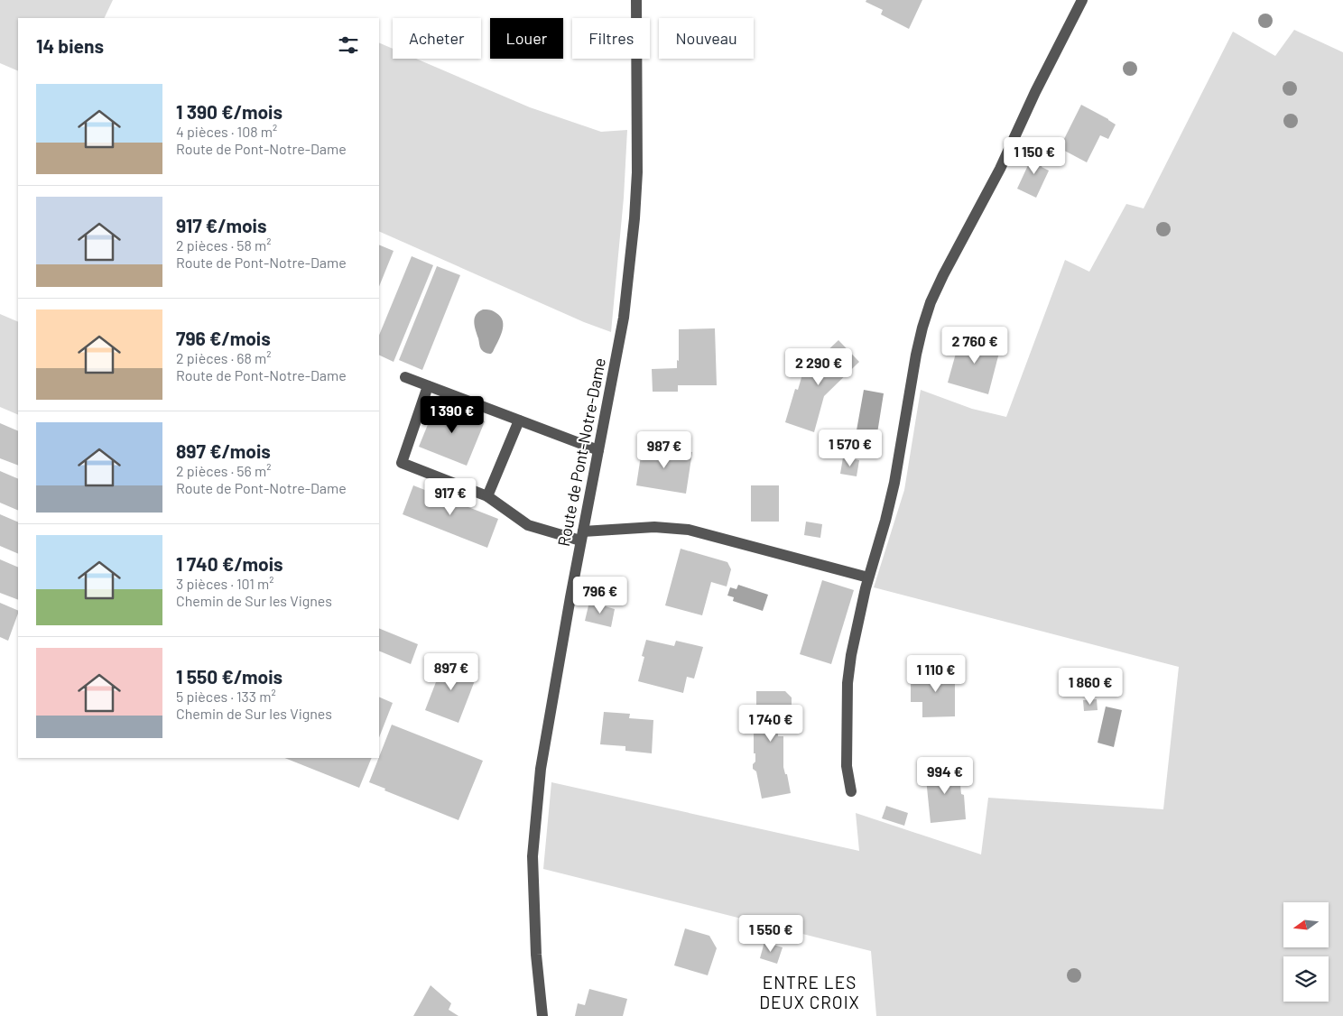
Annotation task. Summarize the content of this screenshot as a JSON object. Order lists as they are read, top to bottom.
{
  "streets": {
    "street": ["Route de Pont-Notre-Dame"]
  },
  "districts": ["ENTRE LES DEUX CROIX"],
  "north": "left",
  "page": {
    "chip": [
      "Acheter",
      "Louer",
      "Filtres",
      "Nouveau"
    ],
    "heading": "14 biens",
    "list": [
      {
        "name": "1 390 €/mois",
        "note": "4 pièces · 108 m² · Route de Pont-Notre-Dame"
      },
      {
        "name": "917 €/mois",
        "note": "2 pièces · 58 m² · Route de Pont-Notre-Dame"
      },
      {
        "name": "796 €/mois",
        "note": "2 pièces · 68 m² · Route de Pont-Notre-Dame"
      },
      {
        "name": "897 €/mois",
        "note": "2 pièces · 56 m² · Route de Pont-Notre-Dame"
      },
      {
        "name": "1 740 €/mois",
        "note": "3 pièces · 101 m² · Chemin de Sur les Vignes"
      },
      {
        "name": "1 550 €/mois",
        "note": "5 pièces · 133 m² · Chemin de Sur les Vignes"
      }
    ],
    "price": [
      "1 150 €",
      "2 760 €",
      "2 290 €",
      "1 390 €",
      "1 570 €",
      "987 €",
      "917 €",
      "796 €",
      "897 €",
      "1 110 €",
      "1 860 €",
      "1 740 €",
      "994 €",
      "1 550 €"
    ]
  }
}
